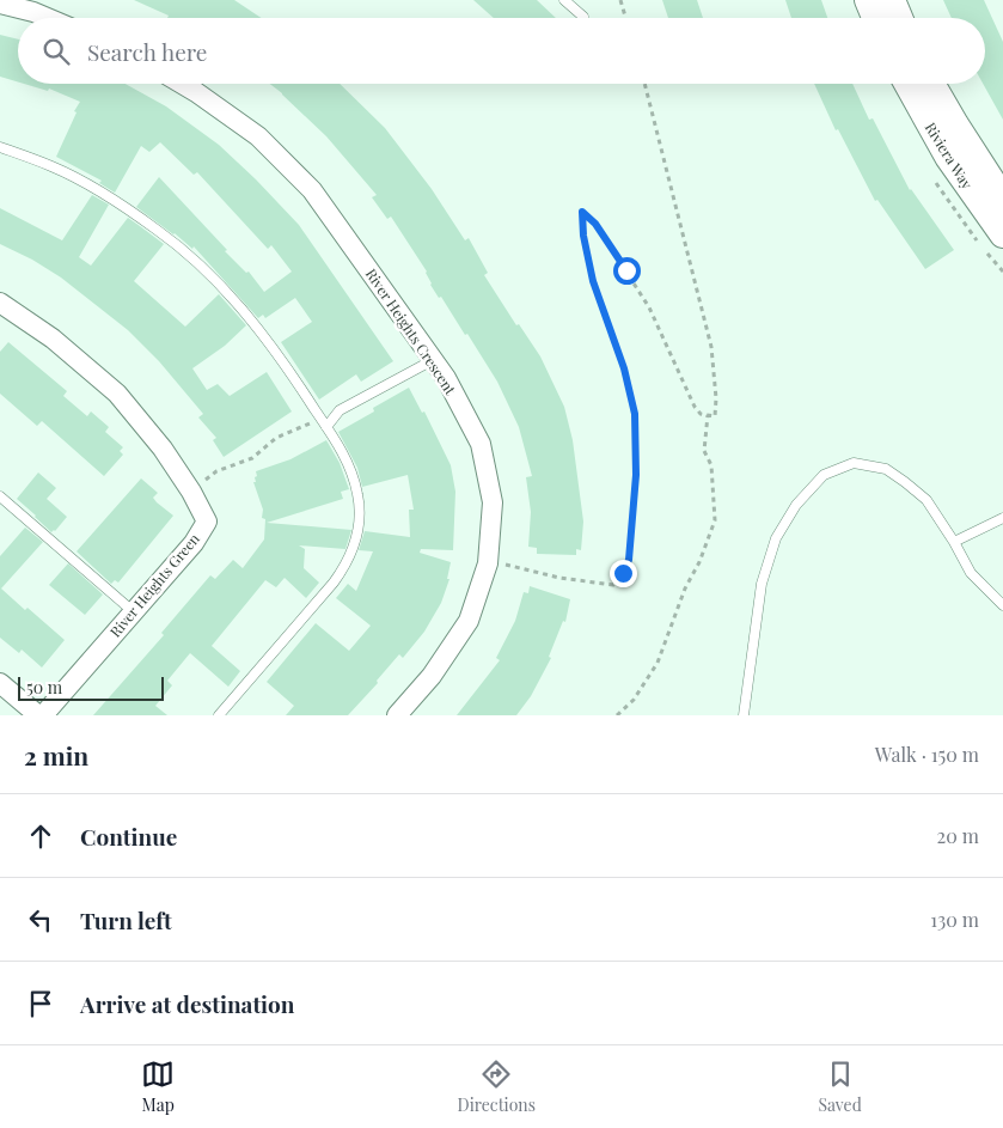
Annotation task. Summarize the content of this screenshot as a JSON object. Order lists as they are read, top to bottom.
{
  "streets": {
    "street": ["Riviera Way", "River Heights Crescent", "River Heights Green"]
  },
  "scale_bar": "50 m",
  "page": {
    "search": "Search here",
    "scale": "50 m",
    "heading": ["2 min", "Walk · 150 m"],
    "list": [
      ["Continue", "20 m"],
      ["Turn left", "130 m"],
      "Arrive at destination"
    ],
    "nav": ["Map", "Directions", "Saved"]
  }
}
